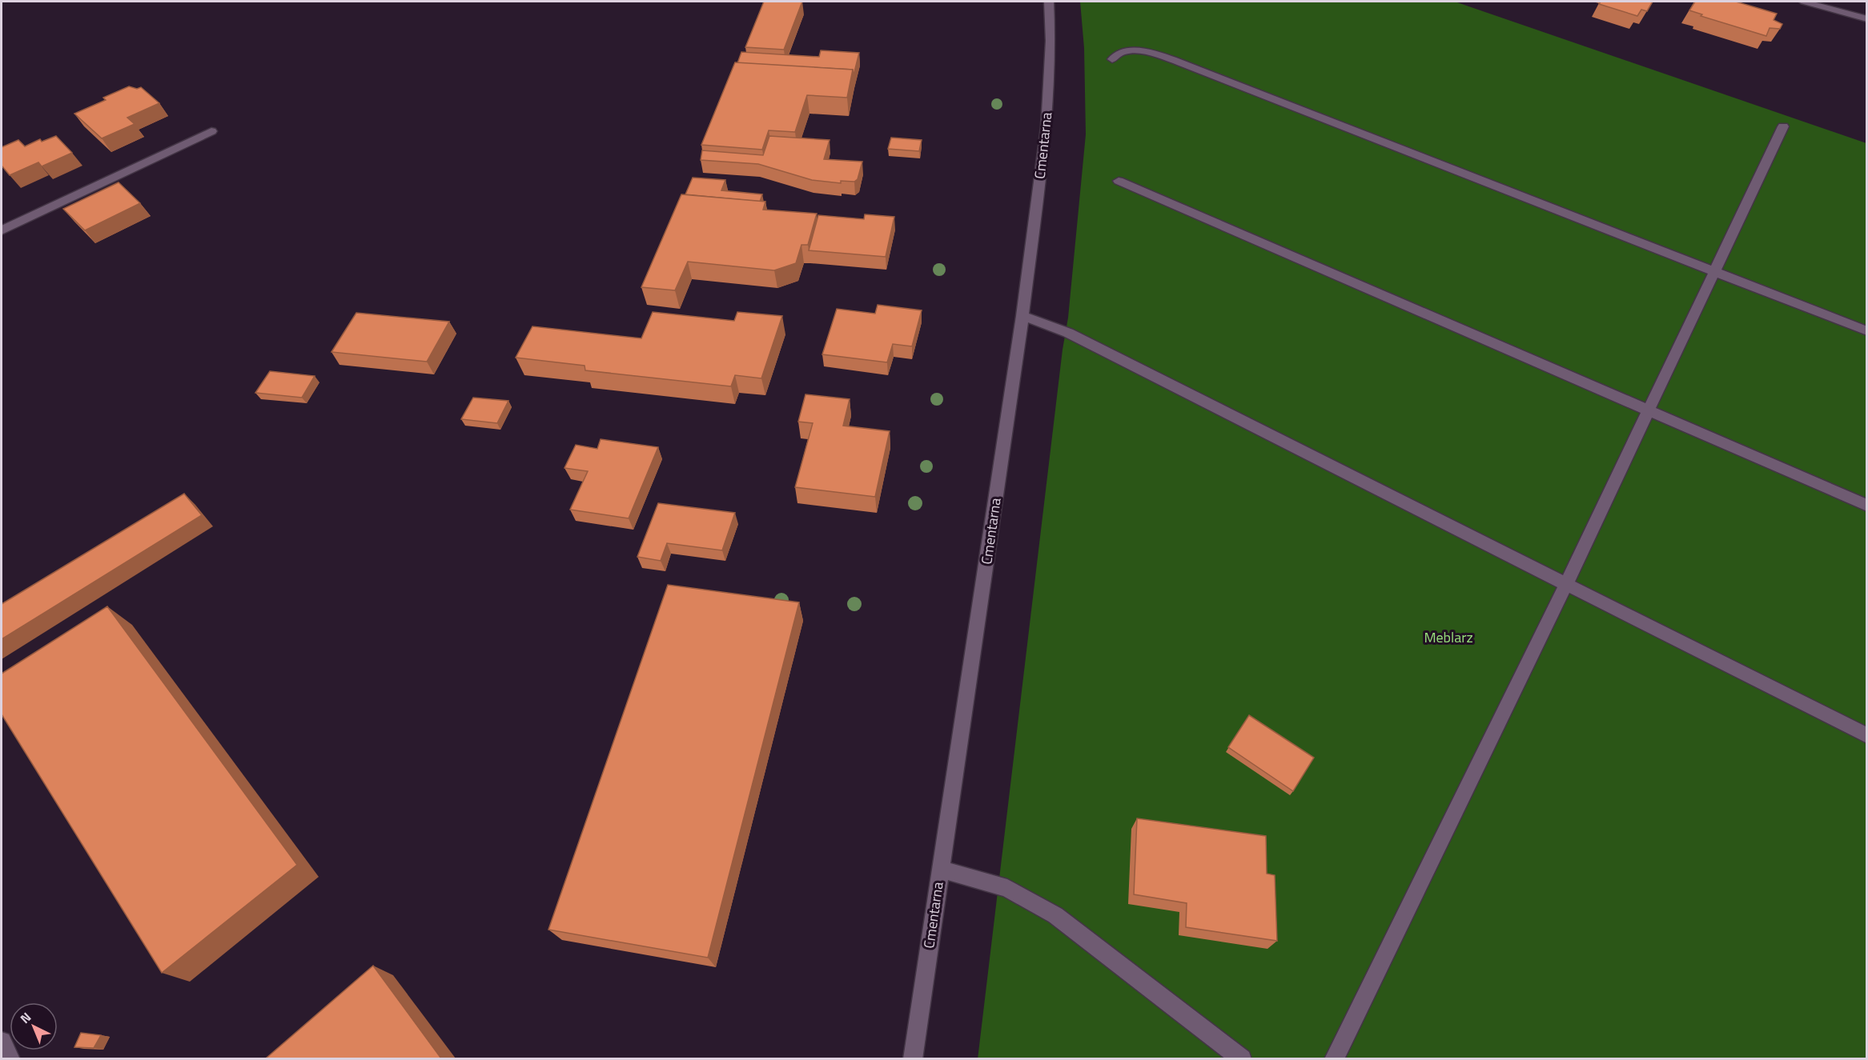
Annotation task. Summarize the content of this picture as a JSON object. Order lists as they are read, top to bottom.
{
  "streets": {
    "street": ["Cmentarna"]
  },
  "parks": ["Meblarz"],
  "north": "top left"
}
